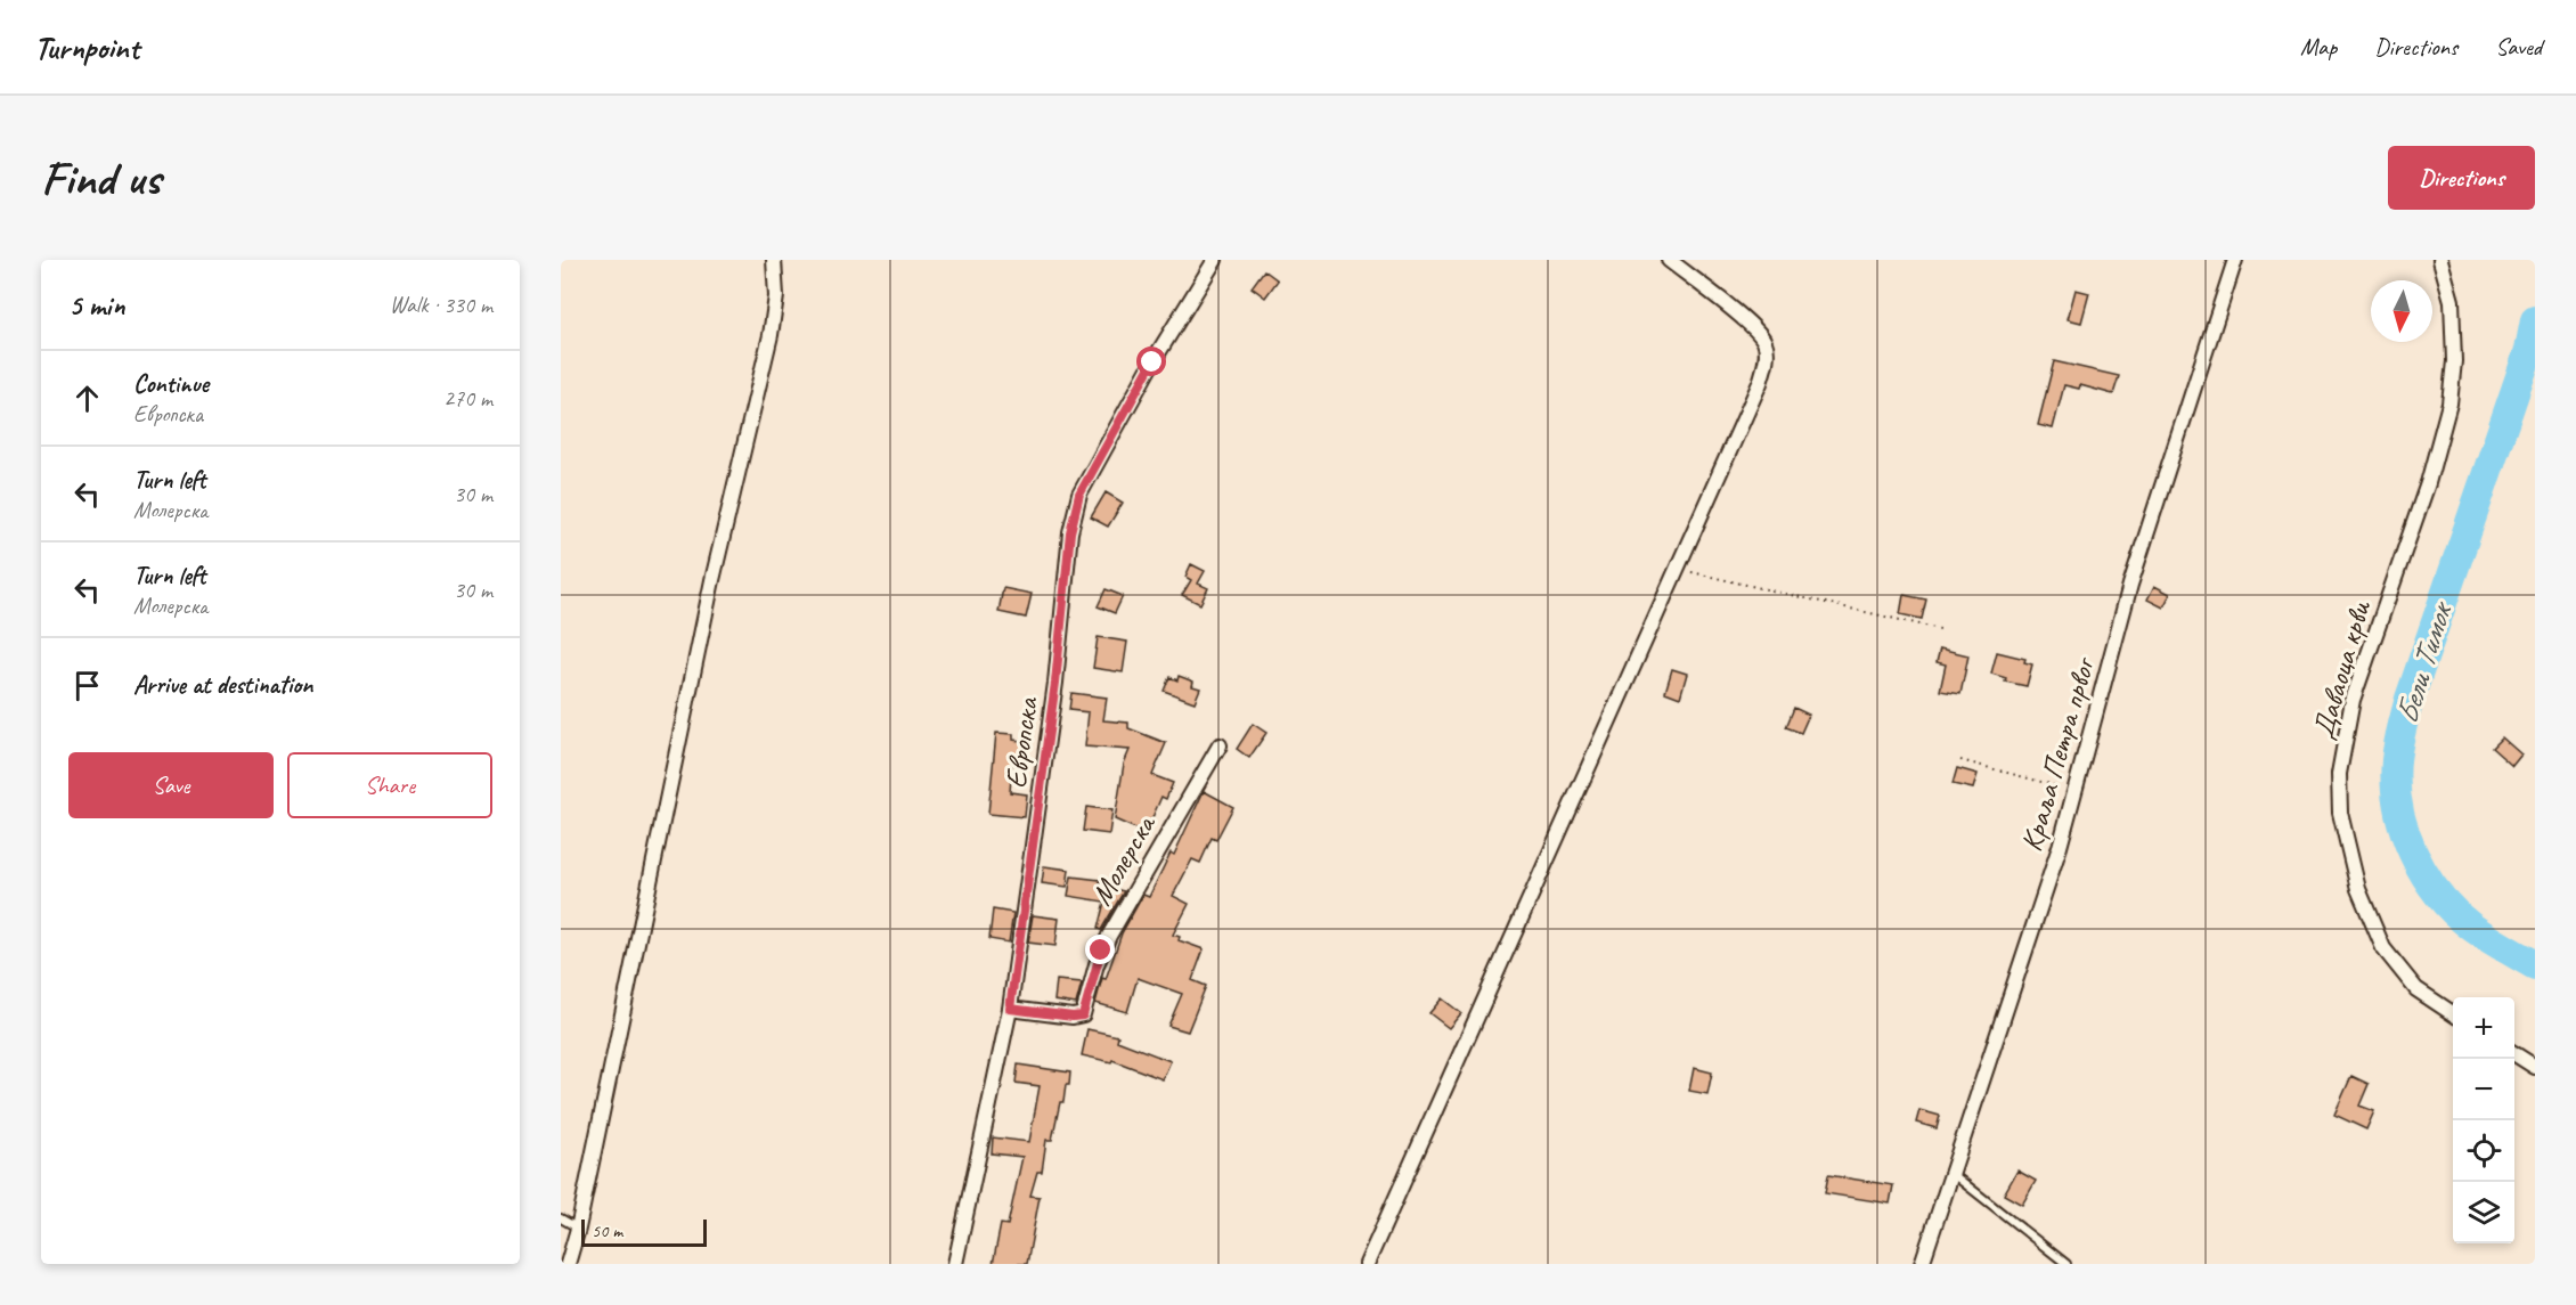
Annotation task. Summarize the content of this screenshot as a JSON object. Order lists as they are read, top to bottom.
{
  "streets": {
    "street": [
      "Даваоца крви",
      "Европска",
      "Краља Петра првог",
      "Молерска"
    ]
  },
  "crossings": [
    ["Европска", "Молерска"]
  ],
  "water": ["Бели Тимок"],
  "scale_bar": "50 m",
  "north": "bottom",
  "page": {
    "header": "Turnpoint",
    "nav": ["Map", "Directions", "Saved"],
    "buttons": [
      "Directions",
      ["Save", "Share"]
    ],
    "title": "Find us",
    "heading": ["5 min", "Walk · 330 m"],
    "list": [
      ["Continue", "Европска", "270 m"],
      ["Turn left", "Молерска", "30 m"],
      ["Turn left", "Молерска", "30 m"],
      "Arrive at destination"
    ],
    "map_buttons": ["+", "−"],
    "scale": "50 m"
  }
}
